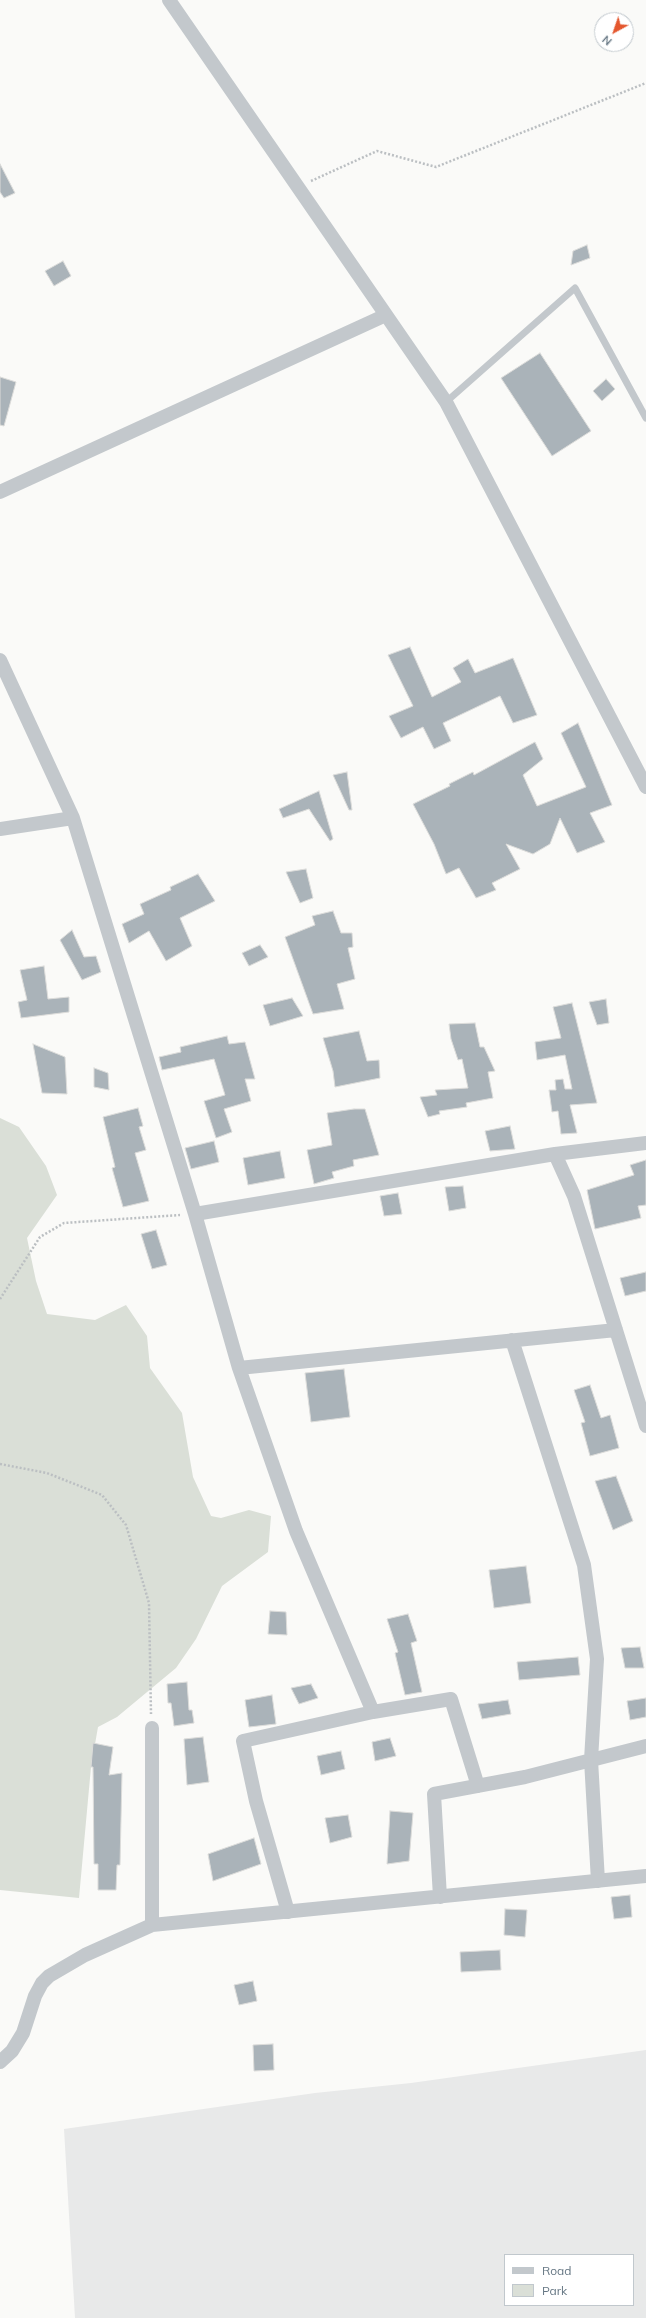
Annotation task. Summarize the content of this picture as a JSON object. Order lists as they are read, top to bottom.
{
  "legend": ["Road", "Park"],
  "north": "bottom left"
}
